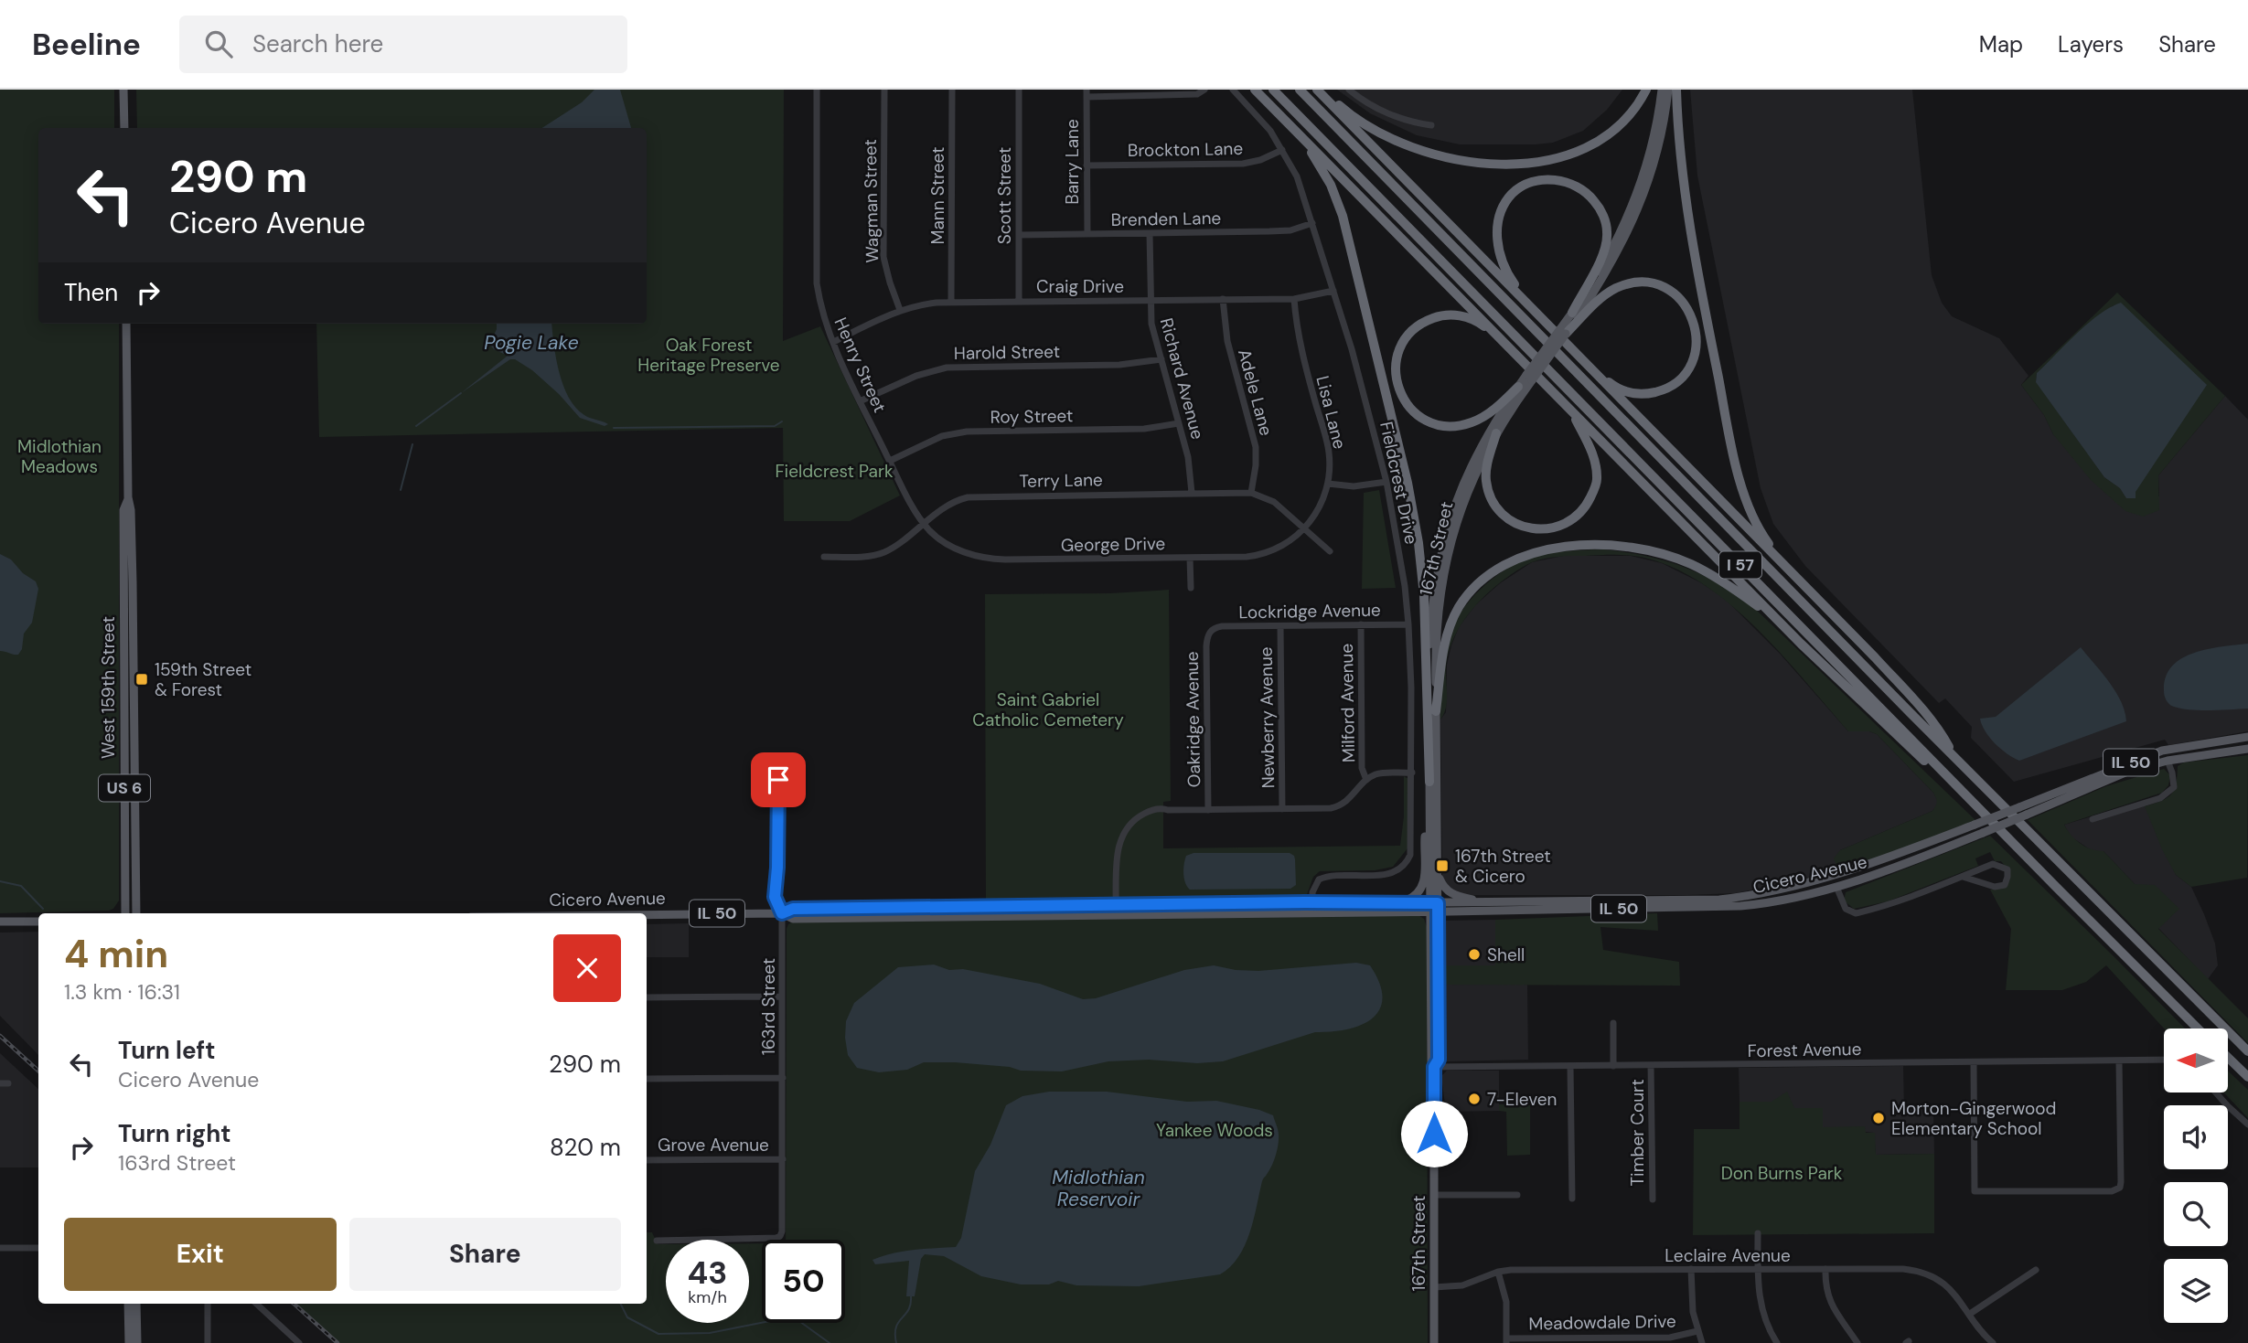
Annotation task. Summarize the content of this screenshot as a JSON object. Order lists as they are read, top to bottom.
{
  "streets": {
    "highway": ["I 57"],
    "main road": [
      "167th Street",
      "West 159th Street",
      "IL 50",
      "US 6",
      "Cicero Avenue"
    ],
    "street": [
      "Brockton Lane",
      "Barry Lane",
      "Mann Street",
      "Scott Street",
      "Wagman Street",
      "Brenden Lane",
      "Craig Drive",
      "Harold Street",
      "Henry Street",
      "Richard Avenue",
      "Adele Lane",
      "Lisa Lane",
      "Roy Street",
      "Terry Lane",
      "Fieldcrest Drive",
      "George Drive",
      "Lockridge Avenue",
      "Milford Avenue",
      "Newberry Avenue",
      "Oakridge Avenue",
      "163rd Street",
      "Forest Avenue",
      "Timber Court",
      "Grove Avenue",
      "Leclaire Avenue",
      "Meadowdale Drive"
    ]
  },
  "crossings": [
    ["Brockton Lane", "Barry Lane"],
    ["Brockton Lane", "Fieldcrest Drive"],
    ["Barry Lane", "Brenden Lane"],
    ["Mann Street", "Craig Drive"],
    ["Scott Street", "Brenden Lane"],
    ["Scott Street", "Craig Drive"],
    ["Wagman Street", "Craig Drive"],
    ["Brenden Lane", "Richard Avenue"],
    ["Brenden Lane", "Fieldcrest Drive"],
    ["Craig Drive", "Henry Street"],
    ["Craig Drive", "Richard Avenue"],
    ["Craig Drive", "Adele Lane"],
    ["Craig Drive", "Lisa Lane"],
    ["Craig Drive", "Fieldcrest Drive"],
    ["Harold Street", "Henry Street"],
    ["Harold Street", "Richard Avenue"],
    ["Henry Street", "Roy Street"],
    ["Henry Street", "Terry Lane"],
    ["Henry Street", "George Drive"],
    ["Richard Avenue", "Roy Street"],
    ["Richard Avenue", "Terry Lane"],
    ["Adele Lane", "Terry Lane"],
    ["Lisa Lane", "Terry Lane"],
    ["Lisa Lane", "George Drive"],
    ["Terry Lane", "George Drive"],
    ["Fieldcrest Drive", "Lockridge Avenue"],
    ["Fieldcrest Drive", "Cicero Avenue"],
    ["167th Street", "Cicero Avenue"],
    ["167th Street", "Forest Avenue"],
    ["167th Street", "Leclaire Avenue"],
    ["Lockridge Avenue", "Milford Avenue"],
    ["Lockridge Avenue", "Newberry Avenue"],
    ["Lockridge Avenue", "Oakridge Avenue"],
    ["Cicero Avenue", "163rd Street"],
    ["163rd Street", "Grove Avenue"],
    ["Forest Avenue", "Timber Court"]
  ],
  "water": ["Pogie Lake", "Midlothian Reservoir"],
  "parks": [
    "Oak Forest Heritage Preserve",
    "Midlothian Meadows",
    "Fieldcrest Park",
    "Saint Gabriel Catholic Cemetery",
    "Yankee Woods",
    "Don Burns Park"
  ],
  "places": {
    "transit": ["159th Street & Forest", "167th Street & Cicero"],
    "other": ["Shell", "7-Eleven", "Morton-Gingerwood Elementary School"]
  },
  "north": "left",
  "page": {
    "header": "Beeline",
    "search": "Search here",
    "nav": ["Map", "Layers", "Share"],
    "turn": ["290 m", "Cicero Avenue"],
    "then": "Then",
    "heading": ["4 min", "1.3 km · 16:31"],
    "list": [
      {
        "name": "Turn left",
        "note": "Cicero Avenue",
        "value": "290 m"
      },
      {
        "name": "Turn right",
        "note": "163rd Street",
        "value": "820 m"
      }
    ],
    "buttons": ["Exit", "Share"],
    "speed": "43 km/h",
    "limit": "50"
  }
}
